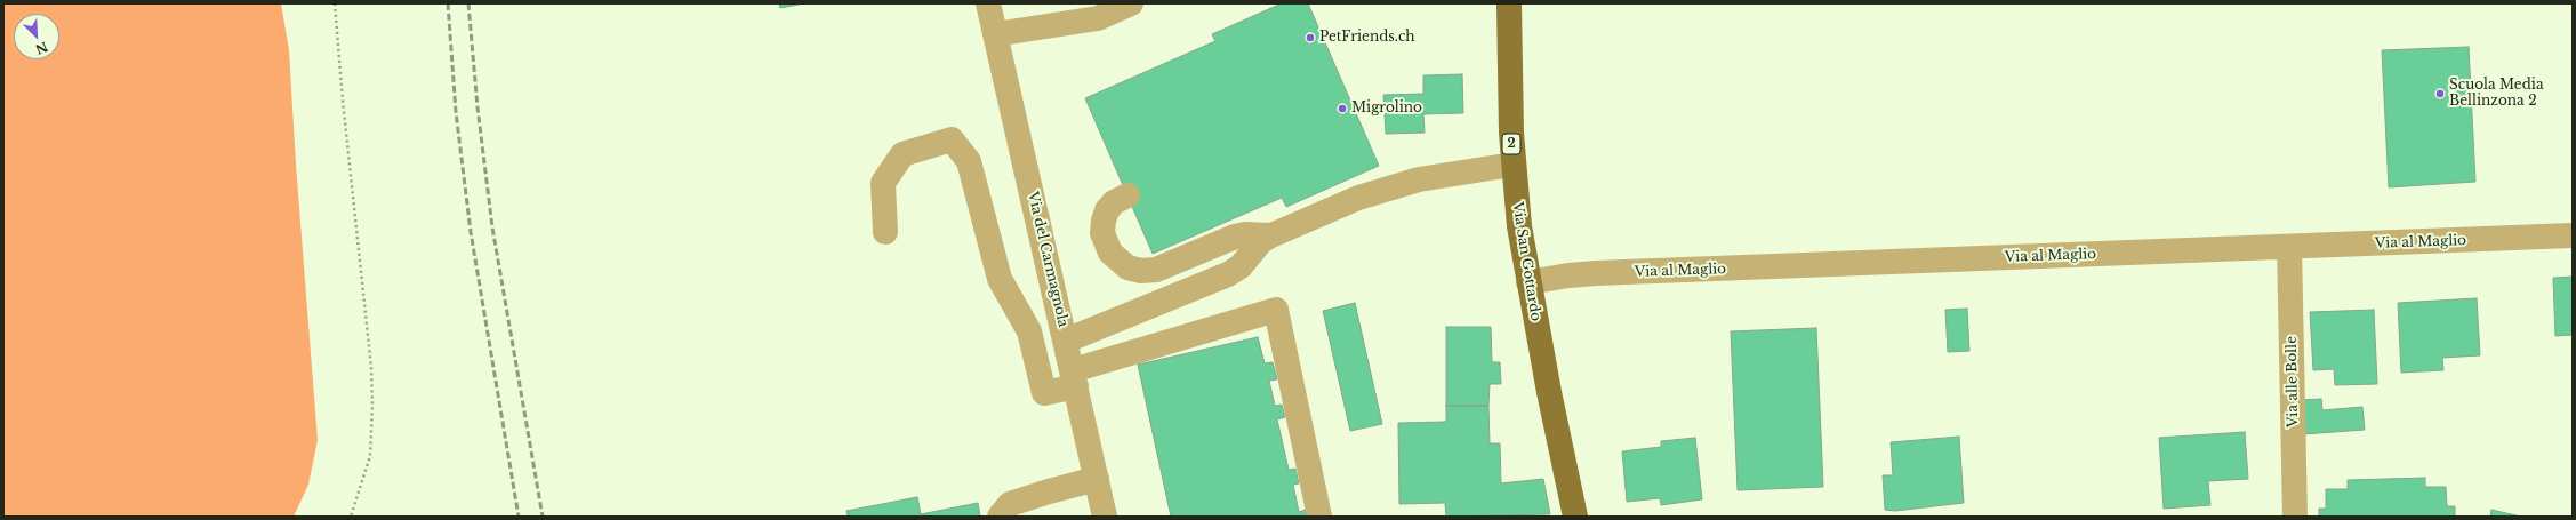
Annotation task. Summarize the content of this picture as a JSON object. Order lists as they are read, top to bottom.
{
  "streets": {
    "main road": ["2", "Via San Gottardo"],
    "street": ["Via al Maglio", "Via del Carmagnola", "Via alle Bolle"]
  },
  "crossings": [
    ["Via al Maglio", "Via San Gottardo"],
    ["Via al Maglio", "Via alle Bolle"]
  ],
  "places": ["PetFriends.ch", "Scuola Media Bellinzona 2", "Migrolino"],
  "north": "bottom right"
}
